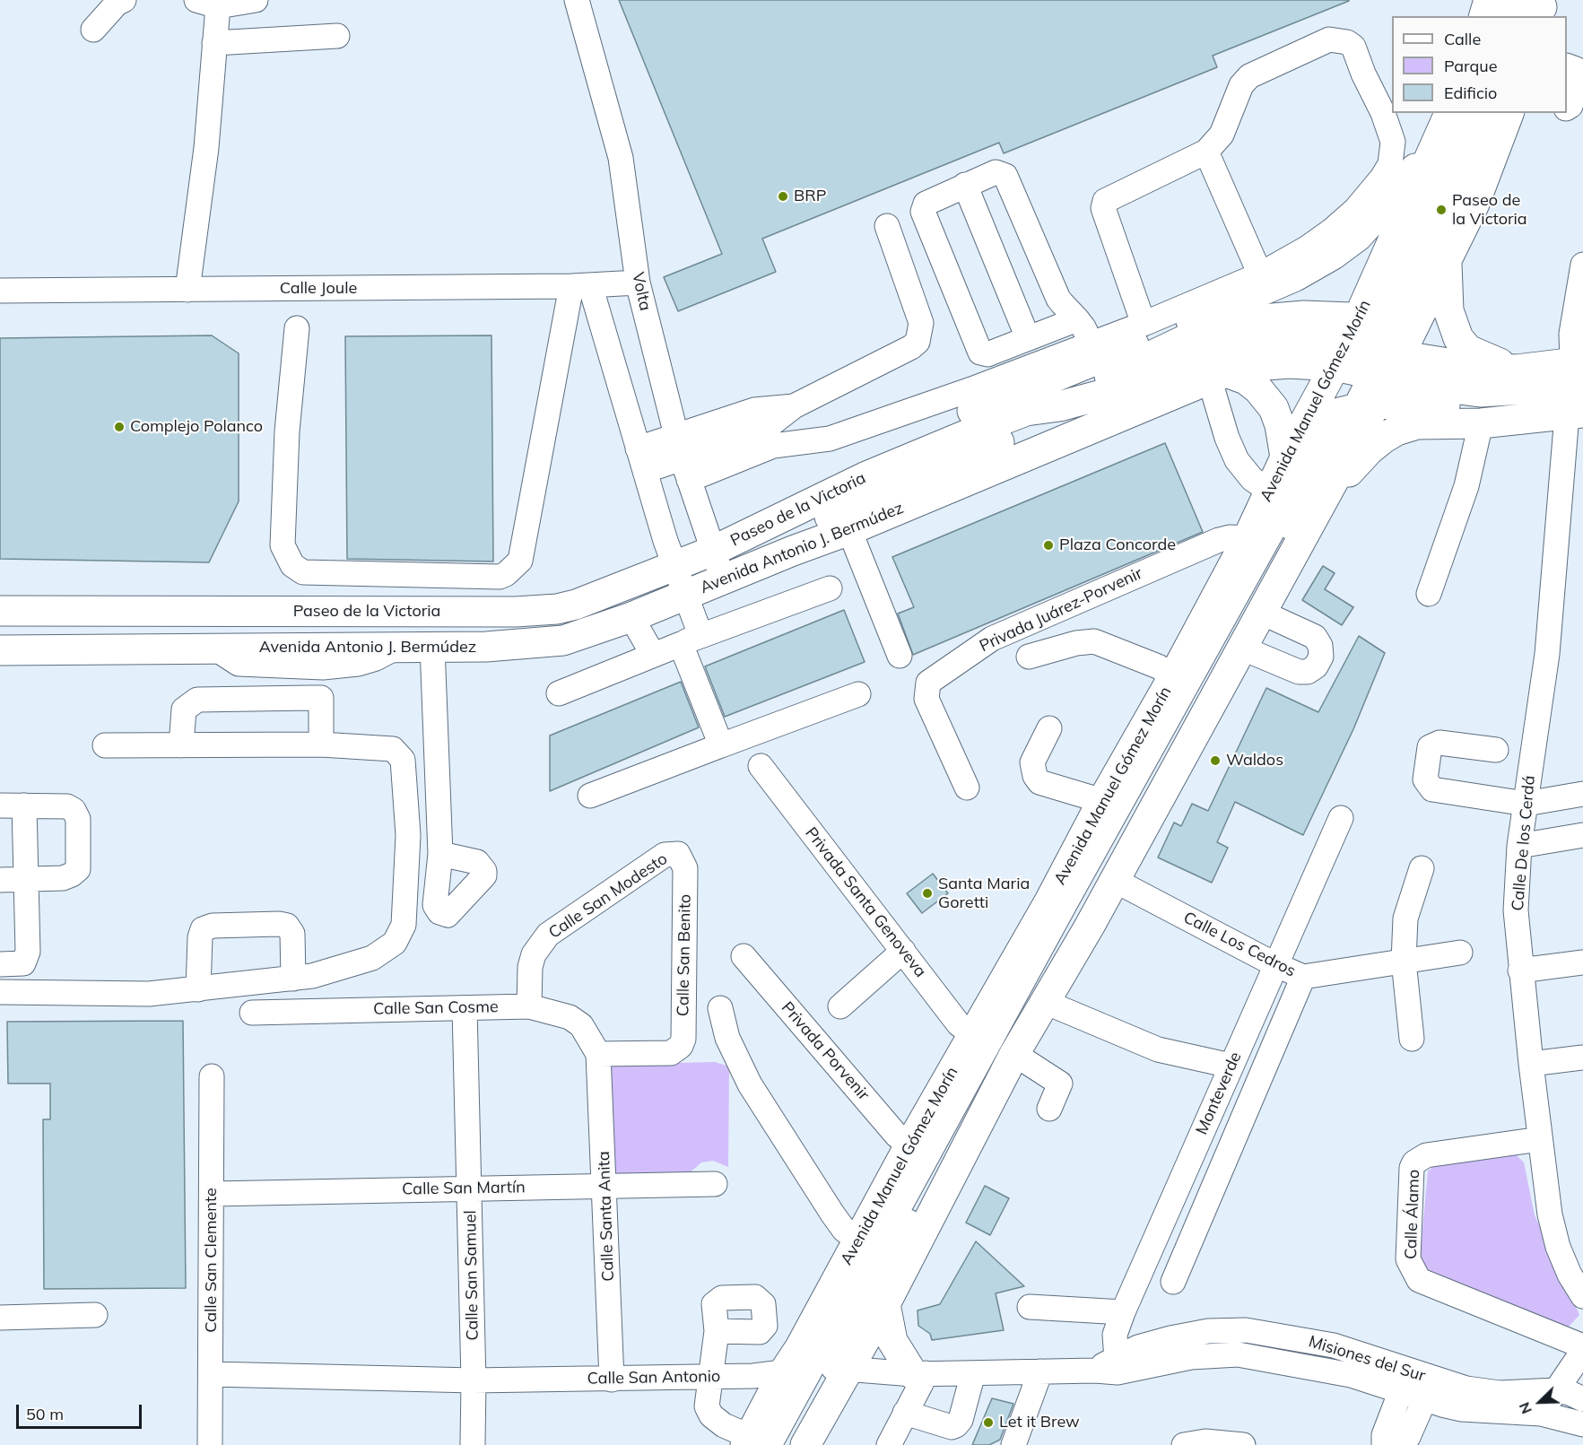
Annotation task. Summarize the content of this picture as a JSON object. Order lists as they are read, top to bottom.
{
  "streets": {
    "main road": ["Avenida Manuel Gómez Morín", "Paseo de la Victoria", "Avenida Antonio J. Bermúdez"],
    "street": [
      "Calle Joule",
      "Volta",
      "Privada Juárez-Porvenir",
      "Calle De los Cerdá",
      "Calle San Modesto",
      "Privada Santa Genoveva",
      "Calle Los Cedros",
      "Calle San Benito",
      "Calle San Cosme",
      "Privada Porvenir",
      "Monteverde",
      "Calle San Martín",
      "Calle Álamo",
      "Calle Santa Anita",
      "Calle San Clemente",
      "Calle San Samuel",
      "Misiones del Sur",
      "Calle San Antonio"
    ]
  },
  "crossings": [
    ["Calle Joule", "Volta"],
    ["Volta", "Paseo de la Victoria"],
    ["Volta", "Avenida Antonio J. Bermúdez"],
    ["Avenida Manuel Gómez Morín", "Paseo de la Victoria"],
    ["Avenida Manuel Gómez Morín", "Avenida Antonio J. Bermúdez"],
    ["Avenida Manuel Gómez Morín", "Privada Juárez-Porvenir"],
    ["Avenida Manuel Gómez Morín", "Privada Santa Genoveva"],
    ["Avenida Manuel Gómez Morín", "Calle Los Cedros"],
    ["Avenida Manuel Gómez Morín", "Privada Porvenir"],
    ["Avenida Manuel Gómez Morín", "Calle San Antonio"],
    ["Paseo de la Victoria", "Avenida Antonio J. Bermúdez"],
    ["Calle De los Cerdá", "Calle Álamo"],
    ["Calle San Modesto", "Calle San Benito"],
    ["Calle San Modesto", "Calle San Cosme"],
    ["Calle Los Cedros", "Monteverde"],
    ["Calle San Benito", "Calle San Cosme"],
    ["Calle San Benito", "Calle Santa Anita"],
    ["Calle San Cosme", "Calle Santa Anita"],
    ["Calle San Cosme", "Calle San Samuel"],
    ["Monteverde", "Misiones del Sur"],
    ["Monteverde", "Calle San Antonio"],
    ["Calle San Martín", "Calle Santa Anita"],
    ["Calle San Martín", "Calle San Clemente"],
    ["Calle San Martín", "Calle San Samuel"],
    ["Calle Santa Anita", "Calle San Antonio"],
    ["Calle San Clemente", "Calle San Antonio"],
    ["Calle San Samuel", "Calle San Antonio"],
    ["Misiones del Sur", "Calle San Antonio"]
  ],
  "places": [
    "BRP",
    "Paseo de la Victoria",
    "Complejo Polanco",
    "Plaza Concorde",
    "Waldos",
    "Santa Maria Goretti",
    "Let it Brew"
  ],
  "legend": ["Calle", "Parque", "Edificio"],
  "scale_bar": "50 m",
  "north": "bottom left"
}
